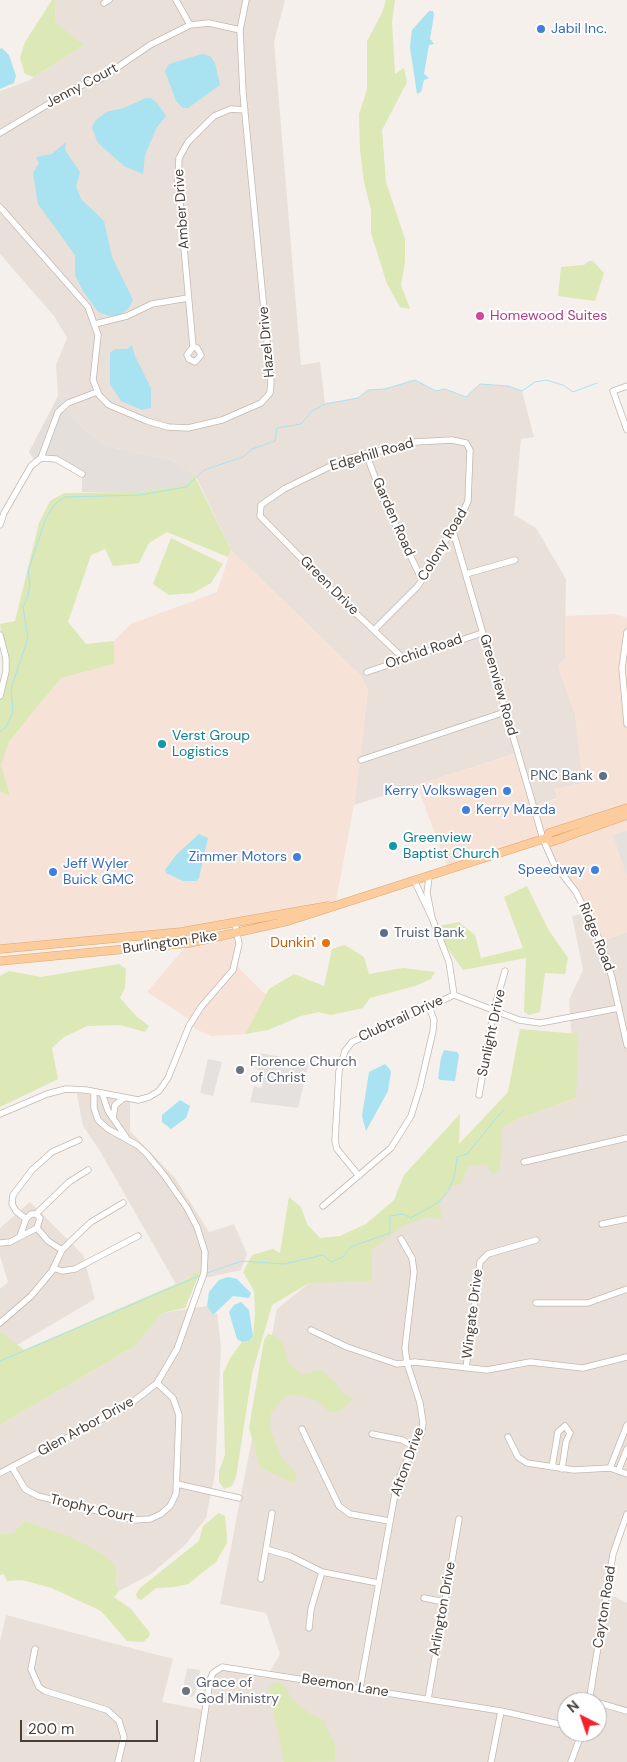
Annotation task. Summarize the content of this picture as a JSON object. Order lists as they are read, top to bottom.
{
  "streets": {
    "main road": ["Burlington Pike"],
    "street": [
      "Jenny Court",
      "Amber Drive",
      "Hazel Drive",
      "Edgehill Road",
      "Garden Road",
      "Colony Road",
      "Green Drive",
      "Orchid Road",
      "Greenview Road",
      "Ridge Road",
      "Clubtrail Drive",
      "Sunlight Drive",
      "Wingate Drive",
      "Glen Arbor Drive",
      "Afton Drive",
      "Trophy Court",
      "Cayton Road",
      "Arlington Drive",
      "Beemon Lane"
    ]
  },
  "crossings": [
    ["Amber Drive", "Hazel Drive"],
    ["Edgehill Road", "Garden Road"],
    ["Edgehill Road", "Colony Road"],
    ["Edgehill Road", "Green Drive"],
    ["Garden Road", "Colony Road"],
    ["Colony Road", "Green Drive"],
    ["Colony Road", "Greenview Road"],
    ["Green Drive", "Orchid Road"],
    ["Orchid Road", "Greenview Road"],
    ["Greenview Road", "Ridge Road"],
    ["Greenview Road", "Burlington Pike"],
    ["Ridge Road", "Burlington Pike"],
    ["Ridge Road", "Clubtrail Drive"],
    ["Clubtrail Drive", "Sunlight Drive"],
    ["Glen Arbor Drive", "Trophy Court"],
    ["Afton Drive", "Beemon Lane"],
    ["Arlington Drive", "Beemon Lane"]
  ],
  "places": [
    "Jabil Inc.",
    "Homewood Suites",
    "Verst Group Logistics",
    "PNC Bank",
    "Kerry Volkswagen",
    "Kerry Mazda",
    "Greenview Baptist Church",
    "Zimmer Motors",
    "Speedway",
    "Jeff Wyler Buick GMC",
    "Truist Bank",
    "Dunkin'",
    "Florence Church of Christ",
    "Grace of God Ministry"
  ],
  "scale_bar": "200 m",
  "north": "top left"
}
